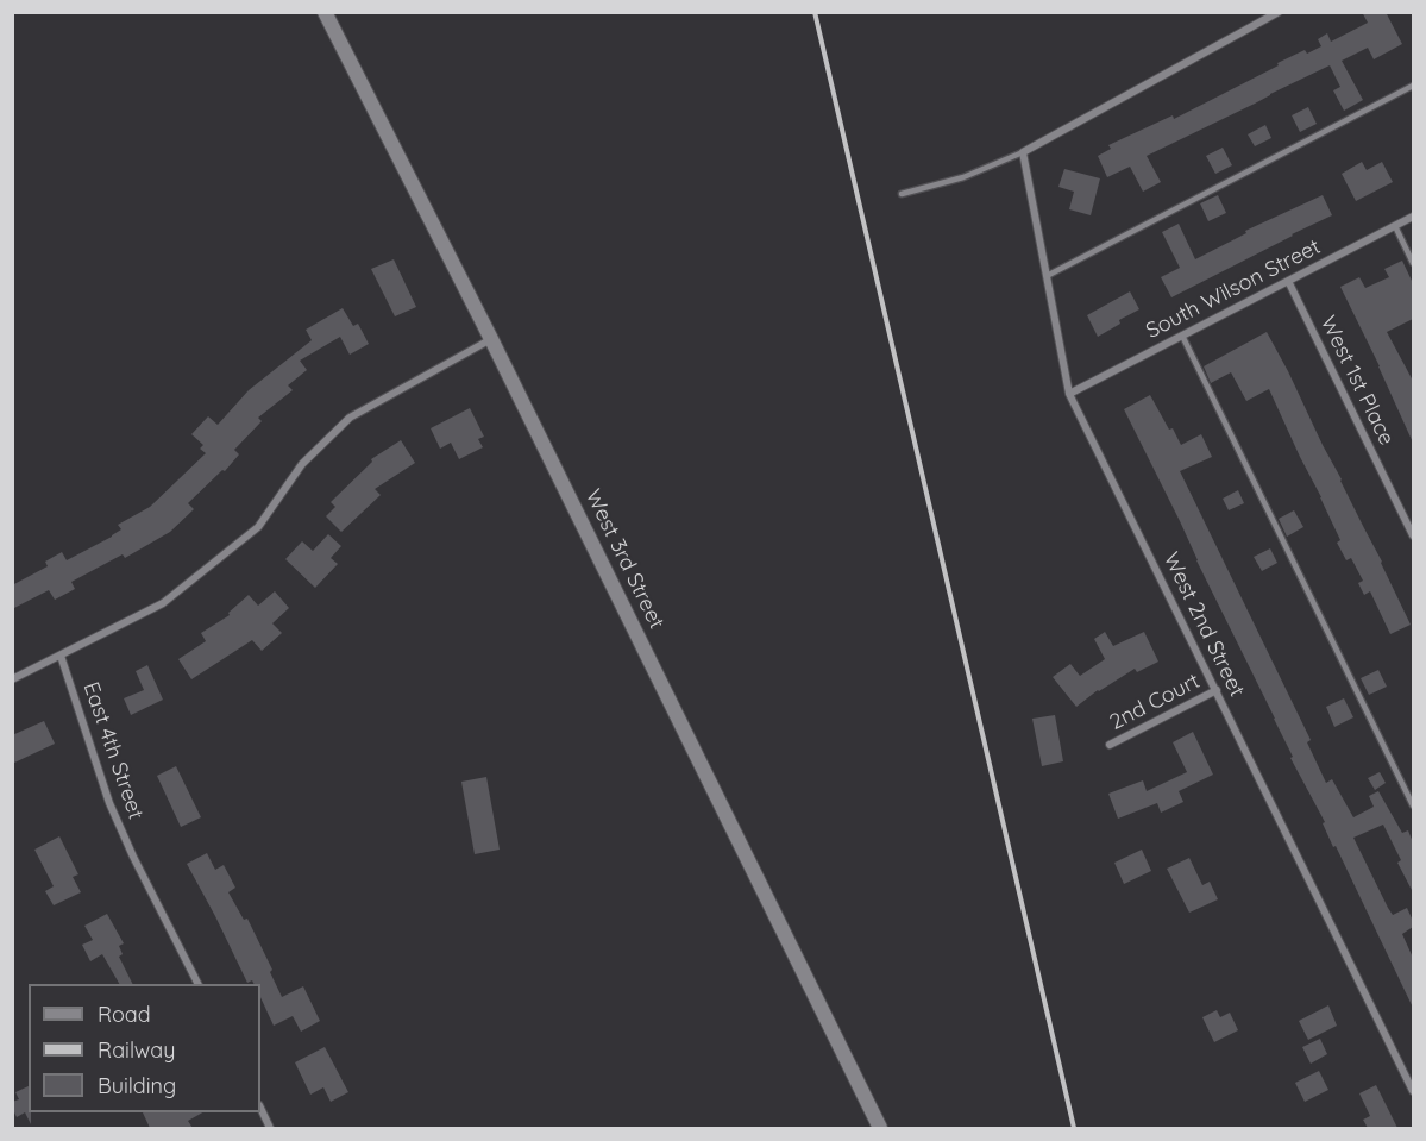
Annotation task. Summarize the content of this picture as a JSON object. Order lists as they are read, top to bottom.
{
  "streets": {
    "street": [
      "South Wilson Street",
      "West 1st Place",
      "West 3rd Street",
      "West 2nd Street",
      "2nd Court",
      "East 4th Street"
    ]
  },
  "crossings": [
    ["South Wilson Street", "West 1st Place"],
    ["South Wilson Street", "West 2nd Street"],
    ["West 2nd Street", "2nd Court"]
  ],
  "legend": ["Road", "Railway", "Building"]
}
